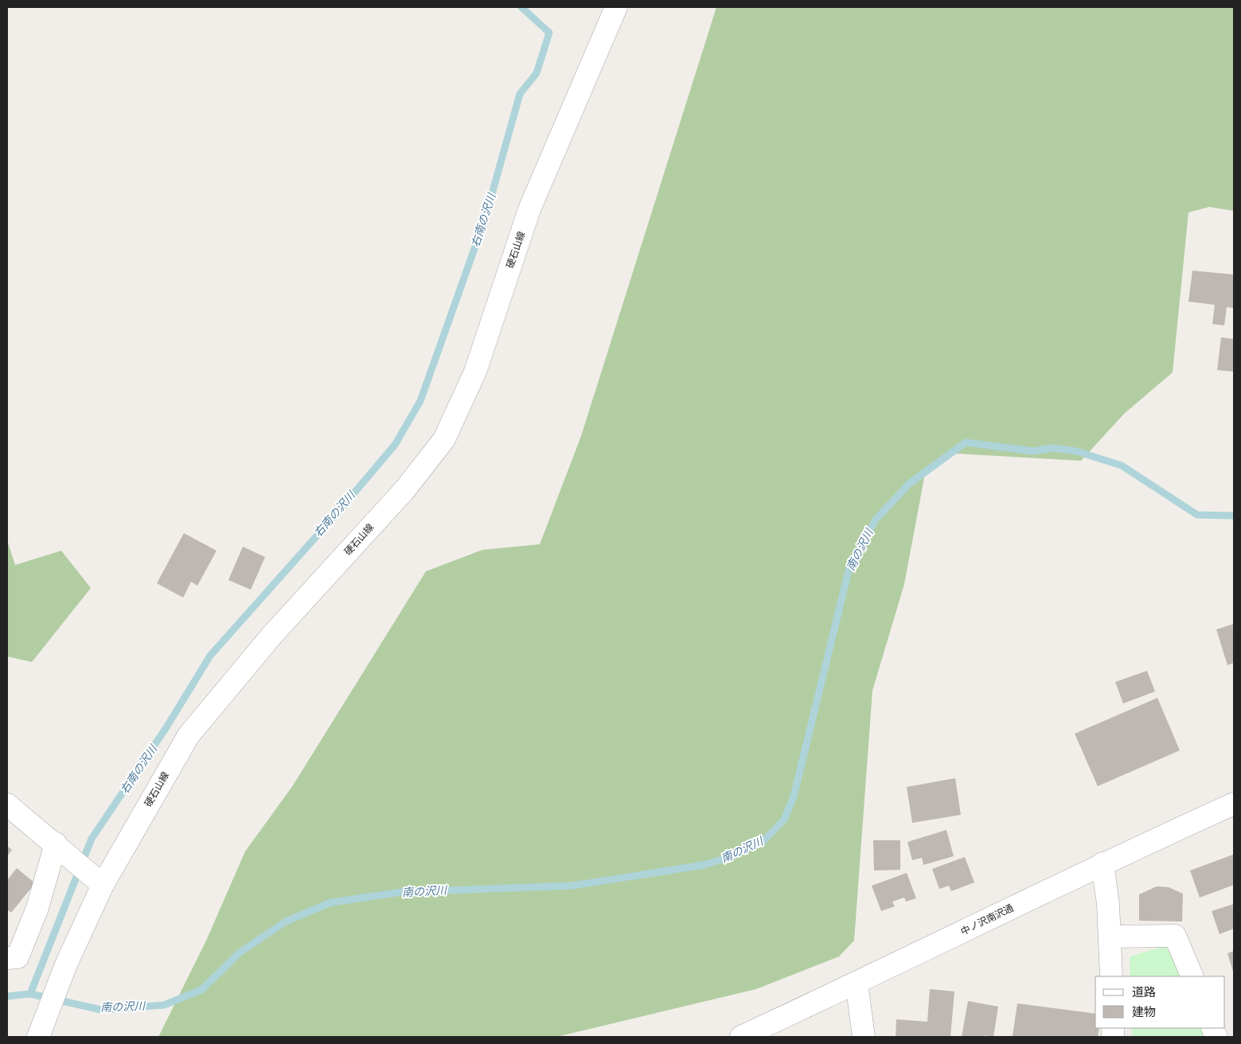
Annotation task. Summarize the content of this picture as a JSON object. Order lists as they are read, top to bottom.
{
  "streets": {
    "street": ["硬石山線", "中ノ沢南沢通"]
  },
  "water": ["右南の沢川", "南の沢川"],
  "legend": ["道路", "建物"]
}
